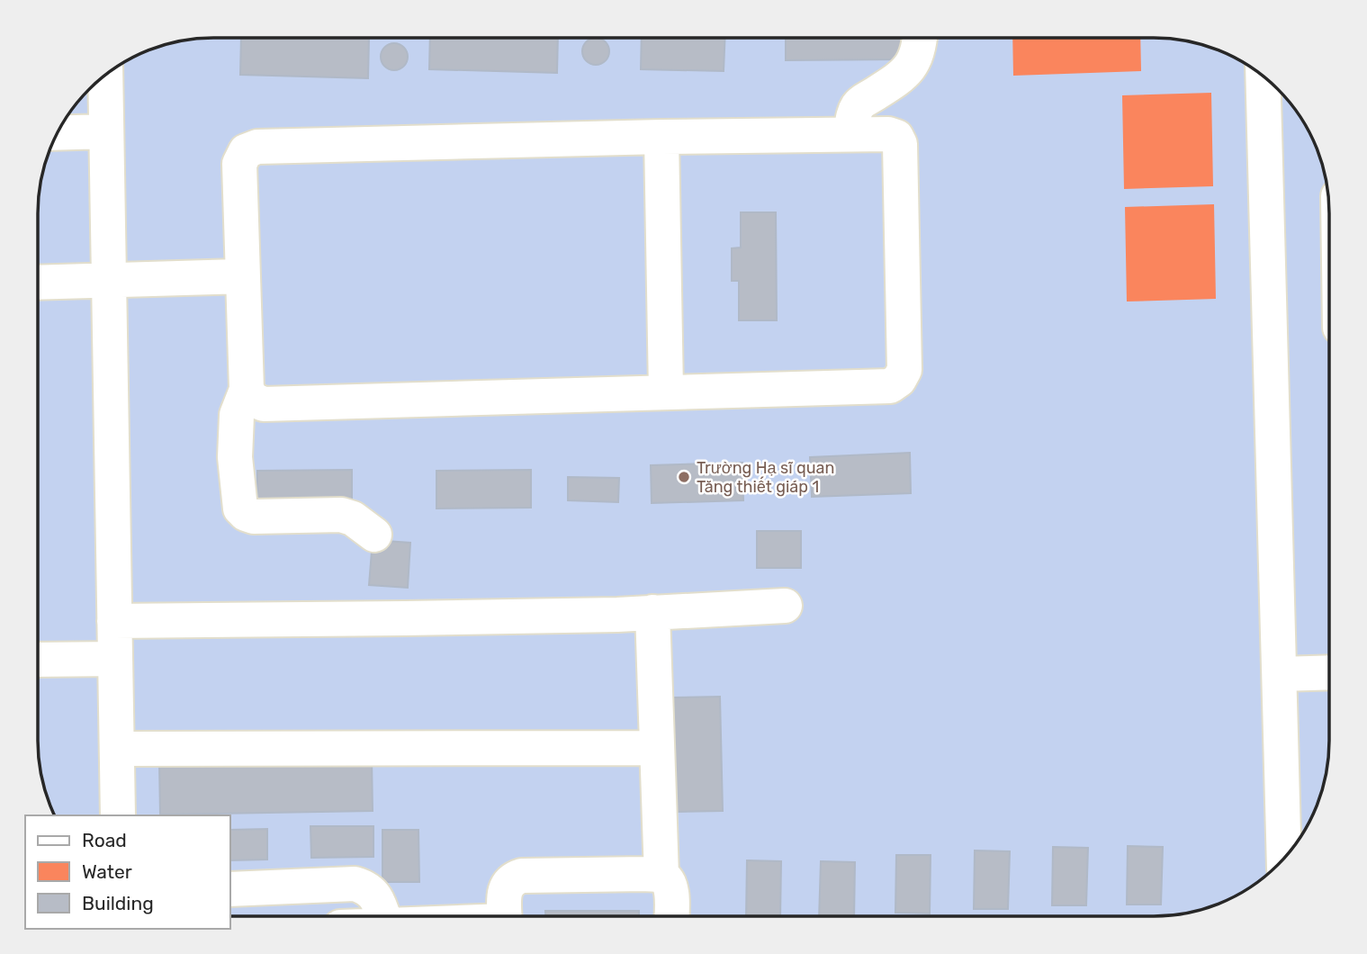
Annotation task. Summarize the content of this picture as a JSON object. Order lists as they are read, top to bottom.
{
  "places": ["Trường Hạ sĩ quan Tăng thiết giáp 1"],
  "legend": ["Road", "Water", "Building"]
}
